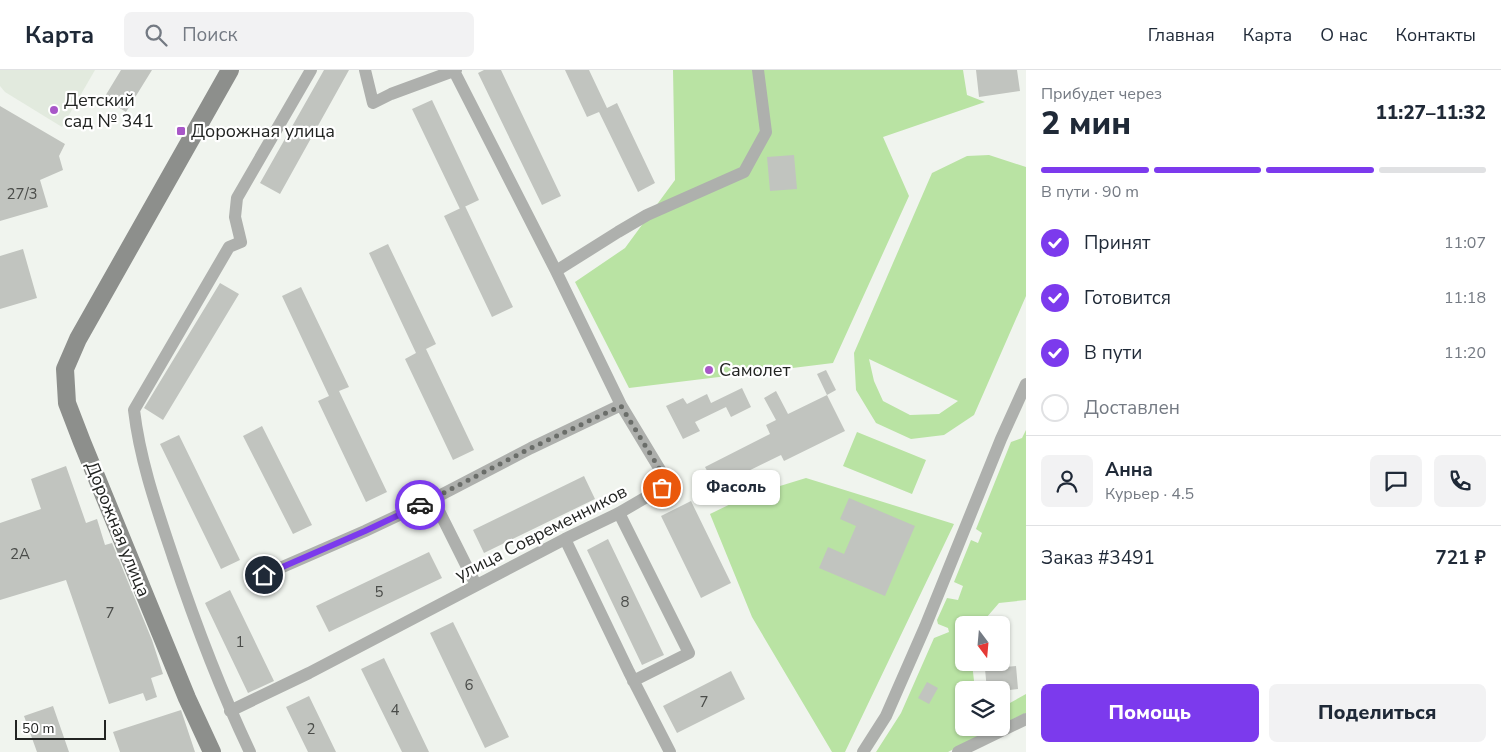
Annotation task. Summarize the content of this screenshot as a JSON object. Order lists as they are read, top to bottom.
{
  "streets": {
    "street": ["Дорожная улица", "улица Современников"]
  },
  "places": {
    "other": ["Детский сад № 341", "Самолет", "Фасоль"],
    "transit": ["Дорожная улица"]
  },
  "house_numbers": [
    "27/3",
    "2А",
    "5",
    "8",
    "7",
    "1",
    "6",
    "7",
    "4",
    "2"
  ],
  "scale_bar": "50 m",
  "north": "bottom",
  "page": {
    "header": "Карта",
    "search": "Поиск",
    "nav": [
      "Главная",
      "Карта",
      "О нас",
      "Контакты"
    ],
    "heading": ["2 мин", "Прибудет через", "11:27–11:32"],
    "panel": [
      "Анна",
      "Курьер · 4.5",
      "Заказ #3491",
      "721 ₽"
    ],
    "bar": "В пути · 90 m",
    "list": [
      ["Принят", "11:07"],
      ["Готовится", "11:18"],
      ["В пути", "11:20"],
      "Доставлен"
    ],
    "bubble": "Фасоль",
    "buttons": ["Помощь", "Поделиться"],
    "scale": "50 m"
  }
}
